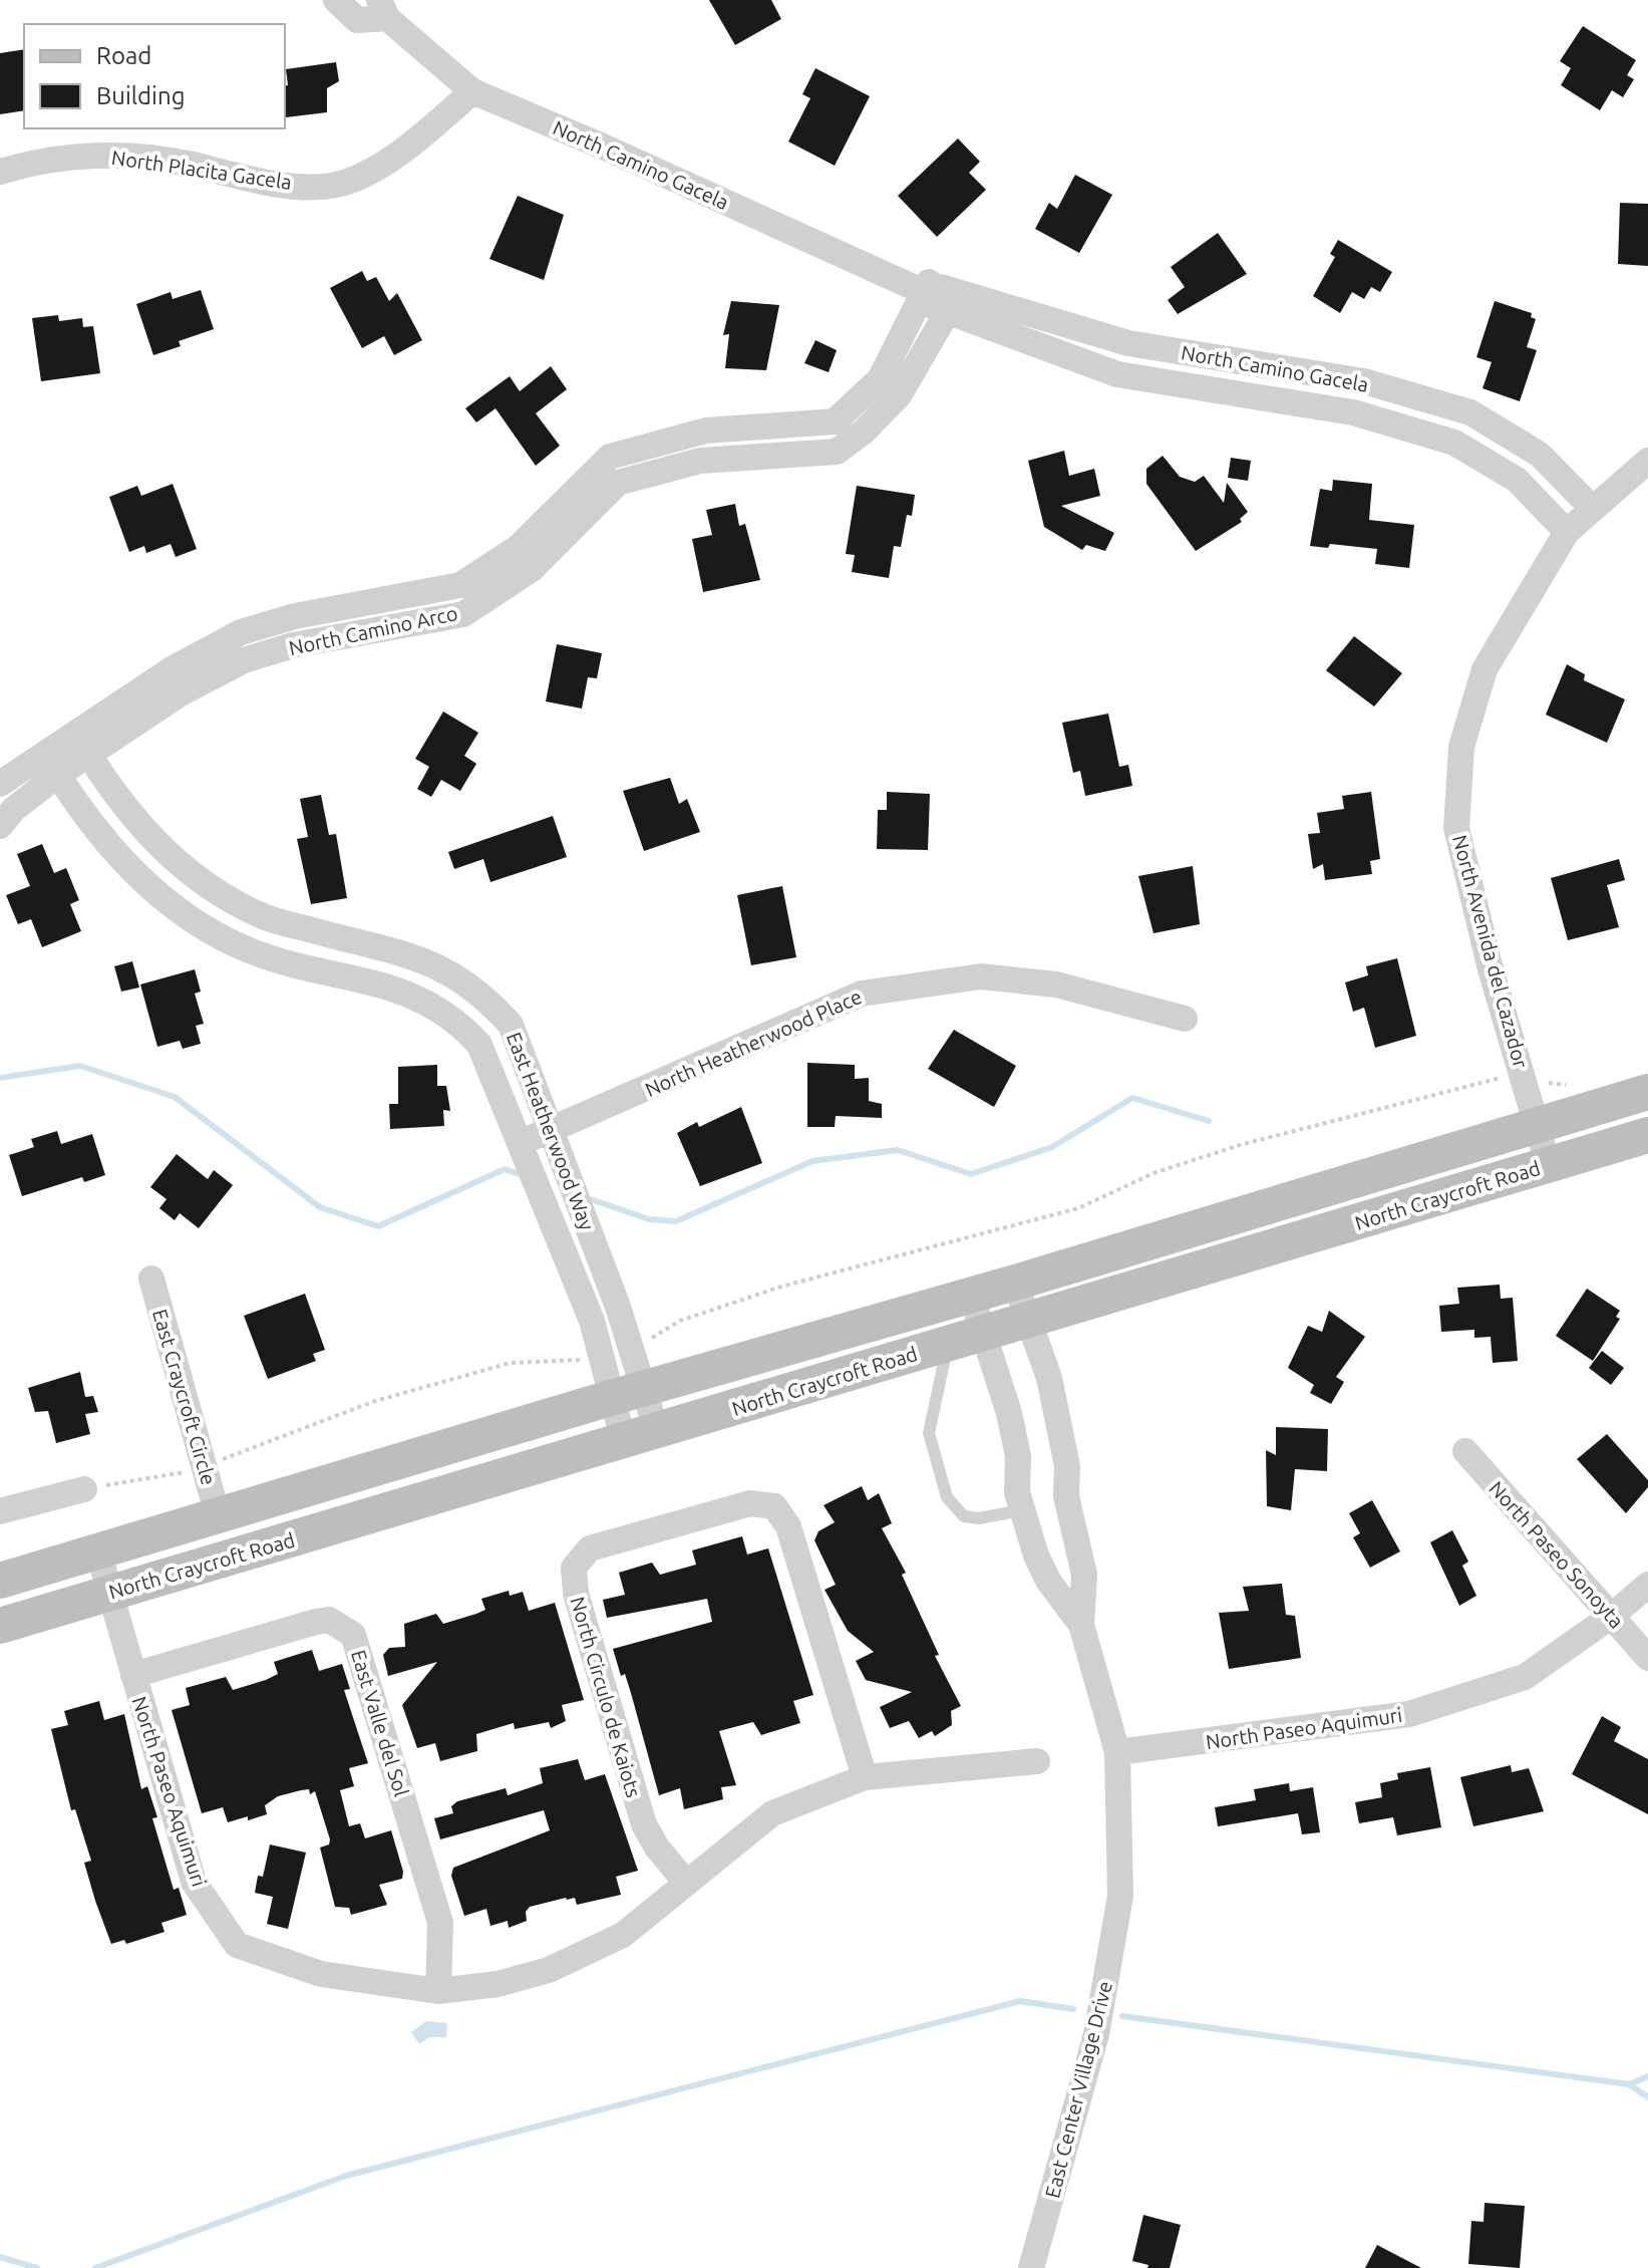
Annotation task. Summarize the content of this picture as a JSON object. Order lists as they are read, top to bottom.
{
  "streets": {
    "main road": ["North Craycroft Road"],
    "street": [
      "North Camino Gacela",
      "North Placita Gacela",
      "North Camino Arco",
      "North Avenida del Cazador",
      "North Heatherwood Place",
      "East Heatherwood Way",
      "East Craycroft Circle",
      "North Paseo Sonoyta",
      "North Circulo de Kaiots",
      "East Valle del Sol",
      "North Paseo Aquimuri",
      "East Center Village Drive"
    ]
  },
  "crossings": [
    ["North Camino Gacela", "North Placita Gacela"],
    ["North Camino Gacela", "North Camino Arco"],
    ["North Camino Gacela", "North Avenida del Cazador"],
    ["North Camino Arco", "East Heatherwood Way"],
    ["North Avenida del Cazador", "North Craycroft Road"],
    ["North Heatherwood Place", "East Heatherwood Way"],
    ["East Heatherwood Way", "North Craycroft Road"],
    ["North Craycroft Road", "East Craycroft Circle"],
    ["North Craycroft Road", "North Paseo Aquimuri"],
    ["North Craycroft Road", "East Center Village Drive"],
    ["North Paseo Sonoyta", "North Paseo Aquimuri"],
    ["North Circulo de Kaiots", "North Paseo Aquimuri"],
    ["East Valle del Sol", "North Paseo Aquimuri"],
    ["North Paseo Aquimuri", "East Center Village Drive"]
  ],
  "legend": ["Road", "Building"]
}
